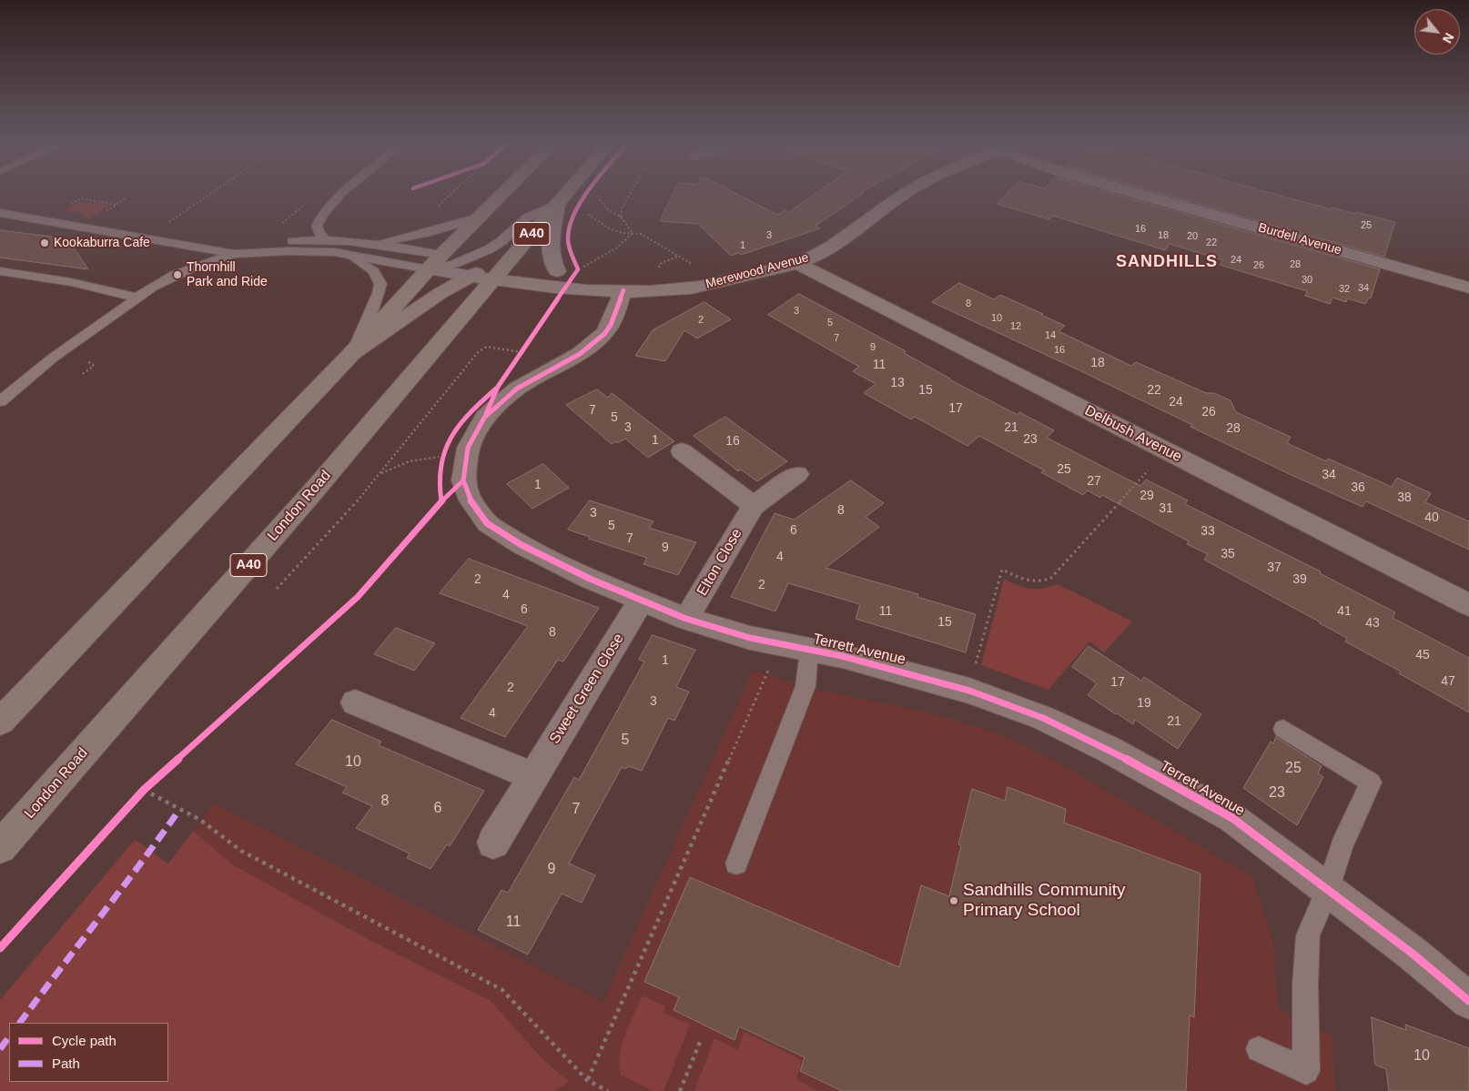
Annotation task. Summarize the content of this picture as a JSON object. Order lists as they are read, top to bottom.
{
  "streets": {
    "highway": ["A40", "London Road"],
    "street": [
      "Burdell Avenue",
      "Merewood Avenue",
      "Delbush Avenue",
      "Elton Close",
      "Terrett Avenue",
      "Sweet Green Close"
    ]
  },
  "crossings": [
    ["A40", "Merewood Avenue"],
    ["A40", "London Road"],
    ["Merewood Avenue", "Delbush Avenue"],
    ["Merewood Avenue", "London Road"],
    ["Merewood Avenue", "Terrett Avenue"],
    ["Elton Close", "Terrett Avenue"],
    ["Terrett Avenue", "Sweet Green Close"]
  ],
  "districts": ["SANDHILLS"],
  "places": ["Kookaburra Cafe", "Thornhill Park and Ride", "Sandhills Community Primary School"],
  "house_numbers": [
    "25",
    "16",
    "3",
    "18",
    "20",
    "22",
    "1",
    "24",
    "28",
    "26",
    "30",
    "34",
    "32",
    "8",
    "3",
    "10",
    "2",
    "5",
    "12",
    "14",
    "7",
    "9",
    "16",
    "18",
    "11",
    "13",
    "15",
    "22",
    "24",
    "17",
    "7",
    "26",
    "5",
    "3",
    "21",
    "28",
    "23",
    "1",
    "16",
    "25",
    "34",
    "27",
    "1",
    "36",
    "29",
    "38",
    "31",
    "8",
    "3",
    "40",
    "5",
    "6",
    "33",
    "7",
    "9",
    "35",
    "4",
    "37",
    "2",
    "39",
    "2",
    "4",
    "6",
    "11",
    "41",
    "15",
    "43",
    "8",
    "45",
    "1",
    "47",
    "17",
    "2",
    "3",
    "19",
    "4",
    "21",
    "5",
    "10",
    "25",
    "23",
    "8",
    "6",
    "7",
    "9",
    "11",
    "10"
  ],
  "legend": ["Cycle path", "Path"],
  "north": "bottom right"
}
